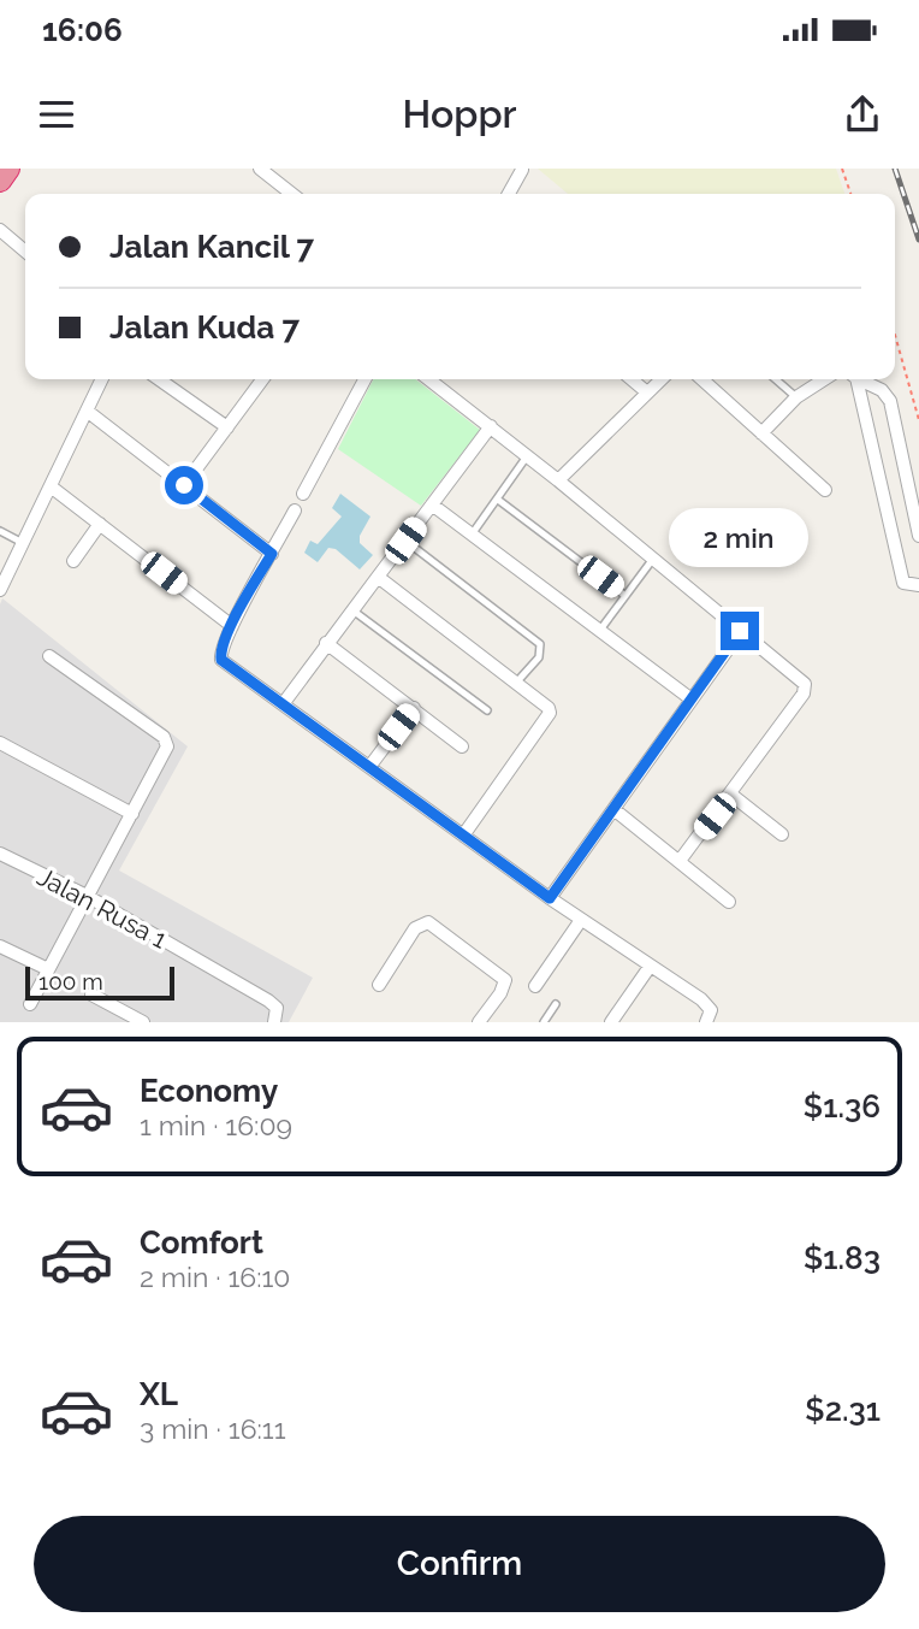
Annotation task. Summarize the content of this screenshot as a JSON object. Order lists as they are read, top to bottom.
{
  "streets": {
    "street": ["Jalan Rusa 1"]
  },
  "scale_bar": "100 m",
  "page": {
    "status": "16:06",
    "header": "Hoppr",
    "banner": ["Jalan Kancil 7", "Jalan Kuda 7"],
    "bubble": "2 min",
    "scale": "100 m",
    "list": [
      {
        "name": "Economy",
        "note": "1 min · 16:09",
        "value": "$1.36"
      },
      {
        "name": "Comfort",
        "note": "2 min · 16:10",
        "value": "$1.83"
      },
      {
        "name": "XL",
        "note": "3 min · 16:11",
        "value": "$2.31"
      }
    ],
    "buttons": "Confirm"
  }
}
